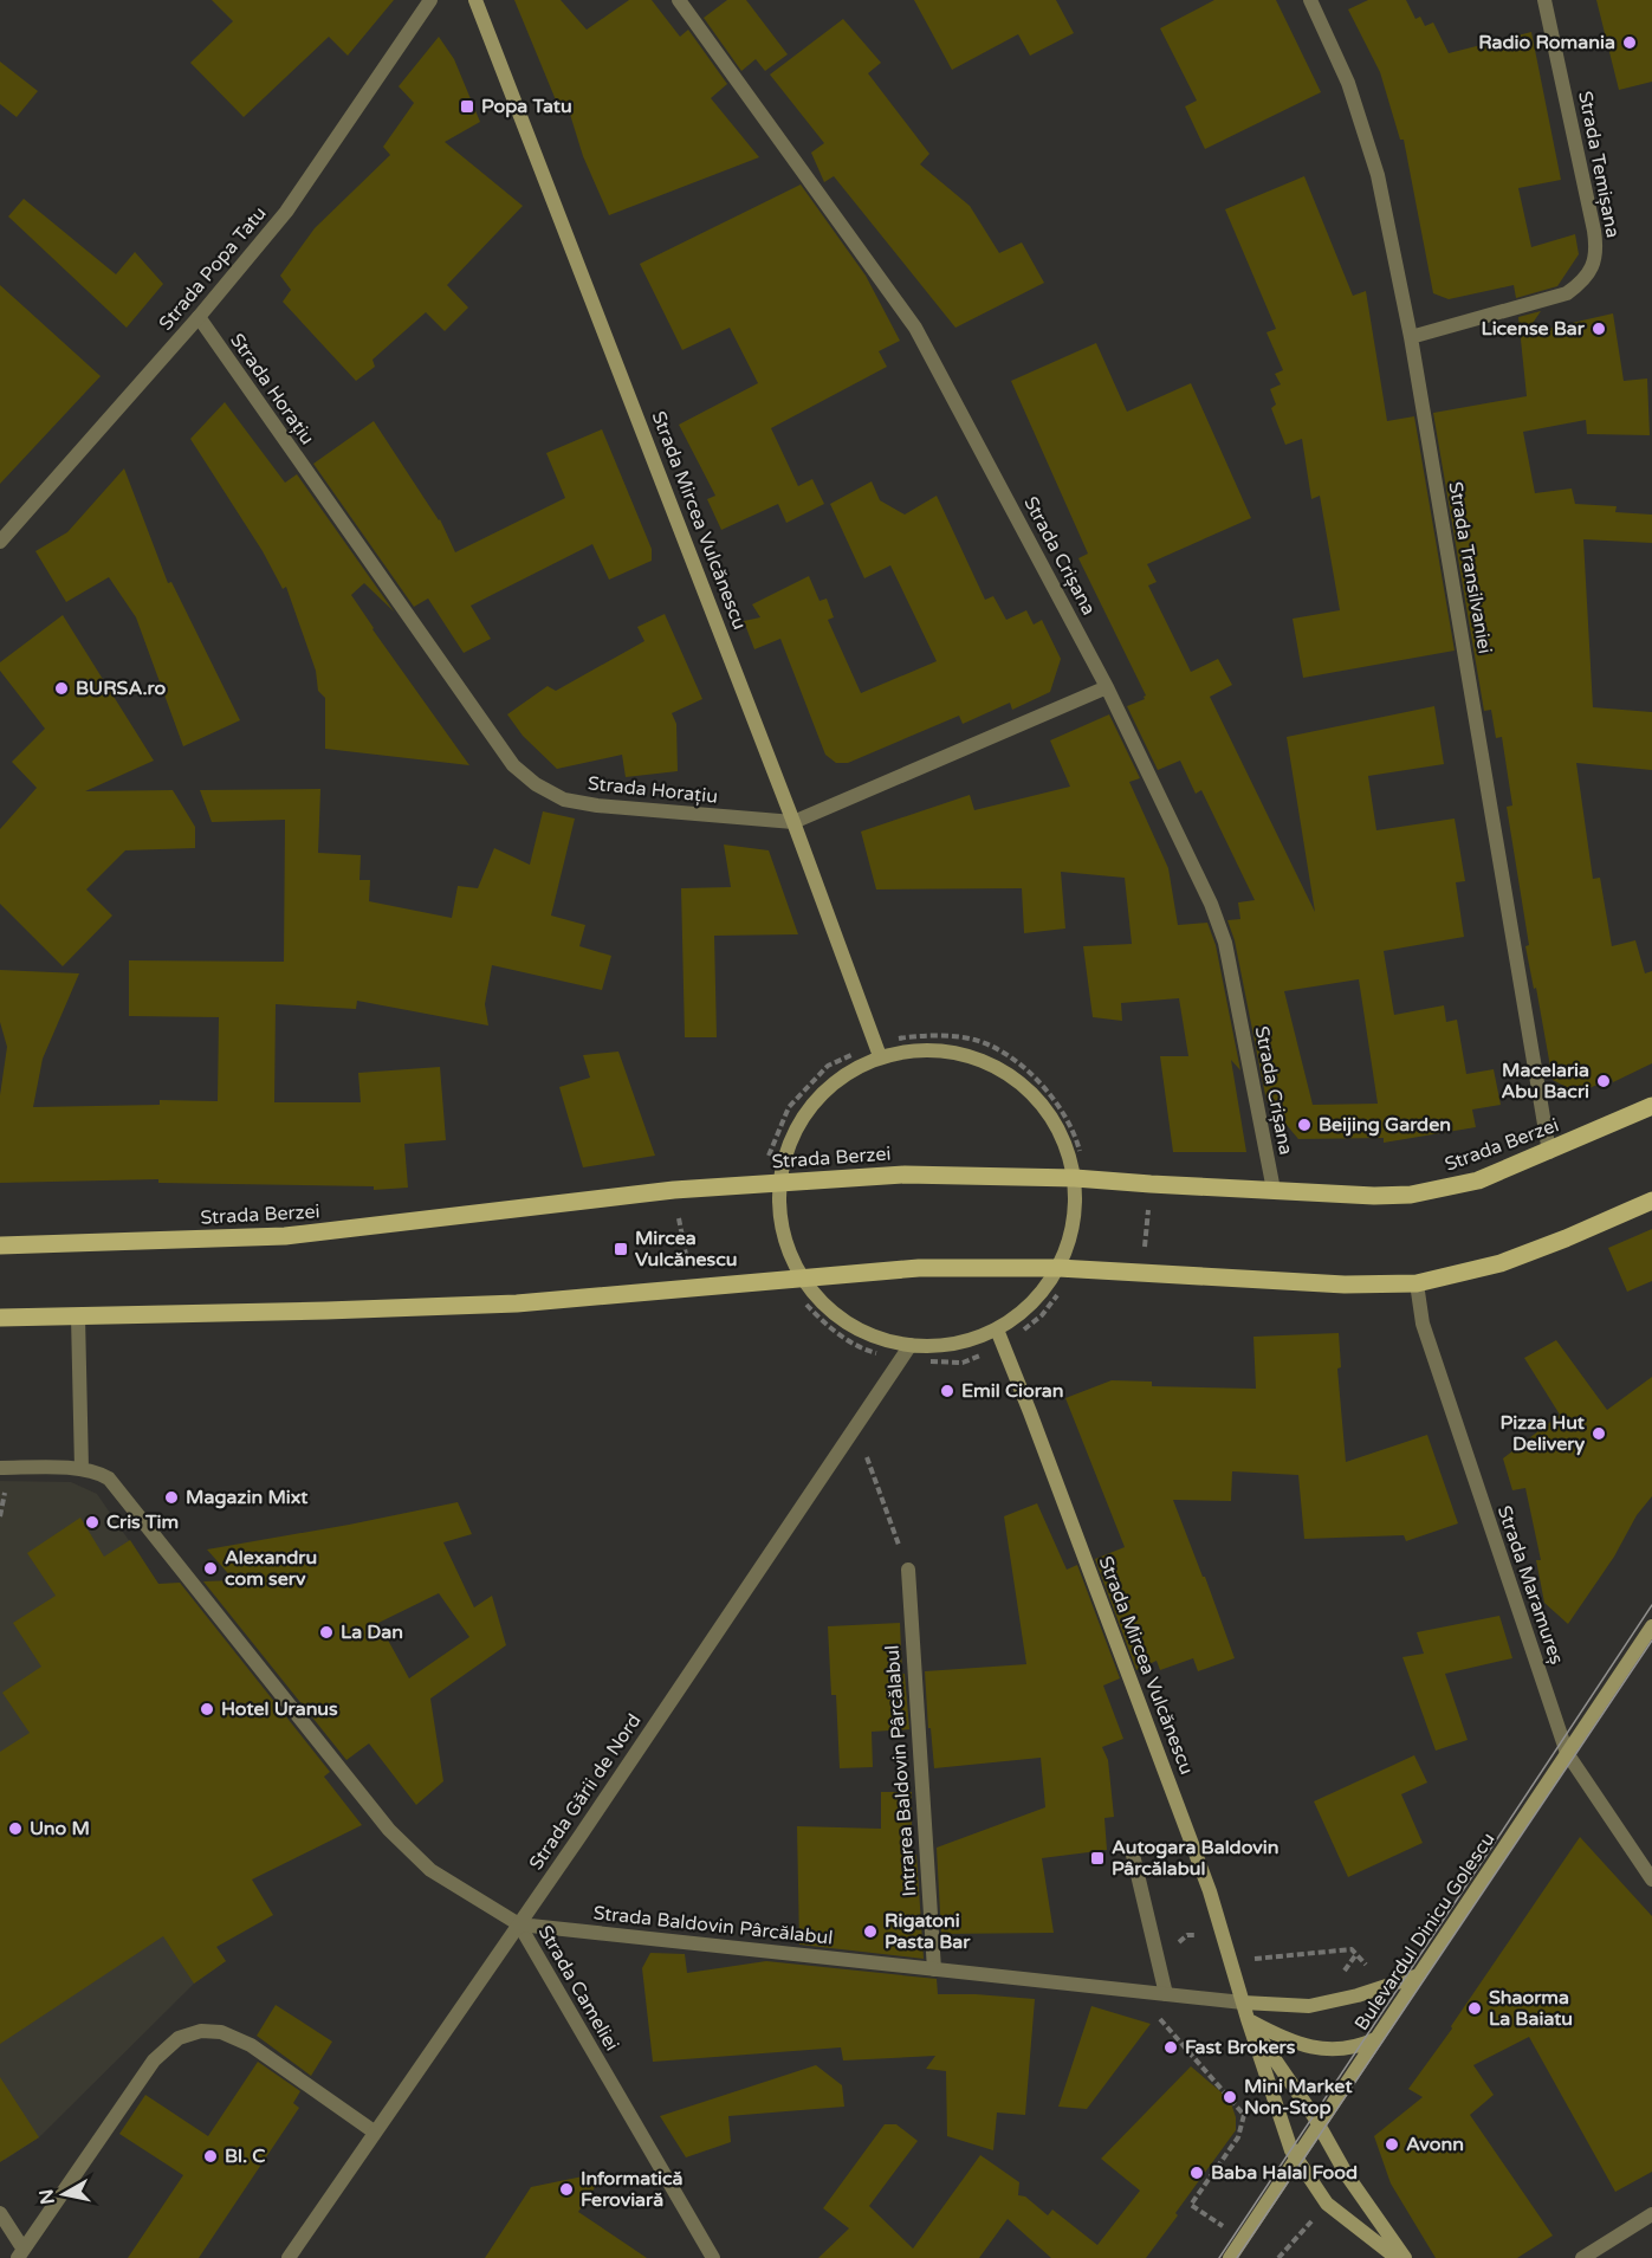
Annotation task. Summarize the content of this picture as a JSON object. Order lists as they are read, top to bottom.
{
  "streets": {
    "main road": ["Strada Mircea Vulcănescu", "Strada Berzei", "Bulevardul Dinicu Golescu"],
    "street": [
      "Strada Temișana",
      "Strada Popa Tatu",
      "Strada Horațiu",
      "Strada Crișana",
      "Strada Transilvaniei",
      "Strada Maramureș",
      "Intrarea Baldovin Pârcălabul",
      "Strada Gării de Nord",
      "Strada Baldovin Pârcălabul",
      "Strada Cameliei"
    ]
  },
  "crossings": [
    ["Strada Temișana", "Strada Transilvaniei"],
    ["Strada Popa Tatu", "Strada Horațiu"],
    ["Strada Horațiu", "Strada Mircea Vulcănescu"],
    ["Strada Horațiu", "Strada Crișana"],
    ["Strada Mircea Vulcănescu", "Strada Baldovin Pârcălabul"],
    ["Strada Mircea Vulcănescu", "Bulevardul Dinicu Golescu"],
    ["Strada Crișana", "Strada Berzei"],
    ["Strada Transilvaniei", "Strada Berzei"],
    ["Strada Maramureș", "Bulevardul Dinicu Golescu"],
    ["Intrarea Baldovin Pârcălabul", "Strada Baldovin Pârcălabul"],
    ["Strada Gării de Nord", "Strada Baldovin Pârcălabul"],
    ["Strada Gării de Nord", "Strada Cameliei"],
    ["Strada Baldovin Pârcălabul", "Strada Cameliei"]
  ],
  "places": {
    "other": [
      "Radio Romania",
      "License Bar",
      "BURSA.ro",
      "Macelaria Abu Bacri",
      "Beijing Garden",
      "Emil Cioran",
      "Pizza Hut Delivery",
      "Magazin Mixt",
      "Cris Tim",
      "Alexandru com serv",
      "La Dan",
      "Hotel Uranus",
      "Uno M",
      "Rigatoni Pasta Bar",
      "Shaorma La Baiatu",
      "Fast Brokers",
      "Mini Market Non-Stop",
      "Avonn",
      "Bl. C",
      "Baba Halal Food",
      "Informatică Feroviară"
    ],
    "transit": ["Popa Tatu", "Mircea Vulcănescu", "Autogara Baldovin Pârcălabul"]
  },
  "north": "left"
}
